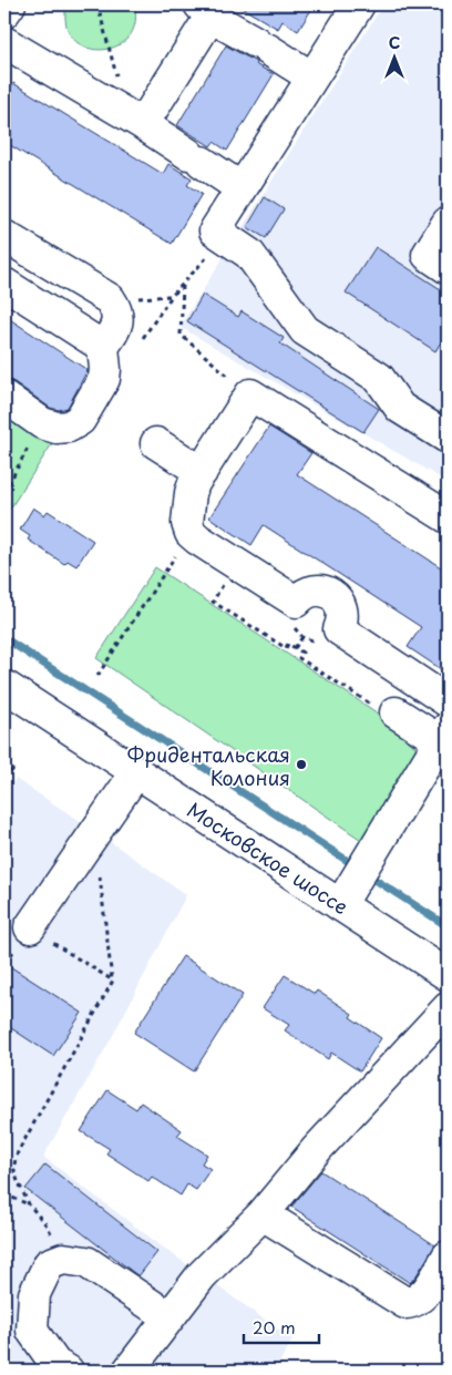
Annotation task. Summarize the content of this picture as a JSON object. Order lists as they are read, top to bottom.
{
  "streets": {
    "main road": ["Московское шоссе"]
  },
  "places": ["Фридентальская Колония"],
  "scale_bar": "20 m",
  "north": "top"
}
